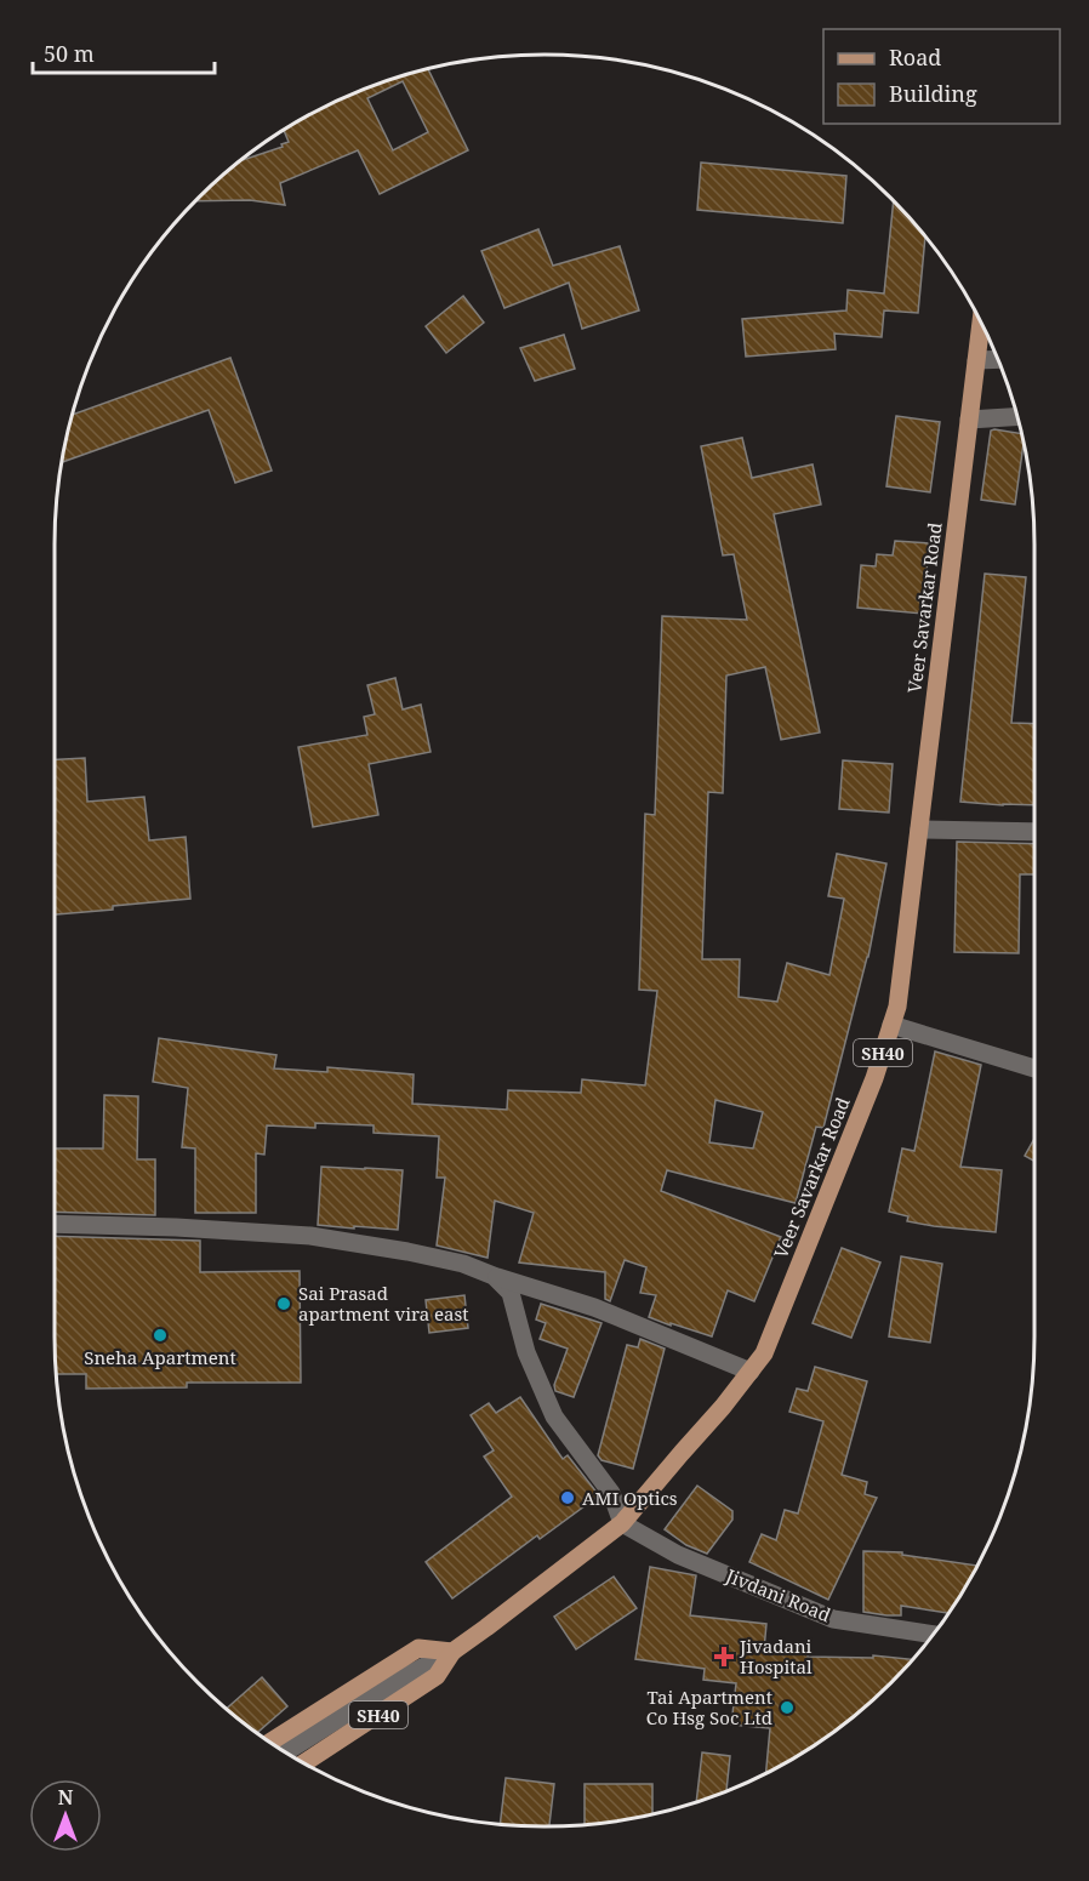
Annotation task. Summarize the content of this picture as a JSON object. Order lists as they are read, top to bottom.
{
  "streets": {
    "main road": ["Veer Savarkar Road", "SH40"],
    "street": ["Jivdani Road"]
  },
  "crossings": [
    ["Veer Savarkar Road", "Jivdani Road"]
  ],
  "places": {
    "other": [
      "Sai Prasad apartment vira east",
      "Sneha Apartment",
      "AMI Optics",
      "Tai Apartment Co Hsg Soc Ltd"
    ],
    "health": ["Jivadani Hospital"]
  },
  "legend": ["Road", "Building"],
  "scale_bar": "50 m",
  "north": "top"
}
